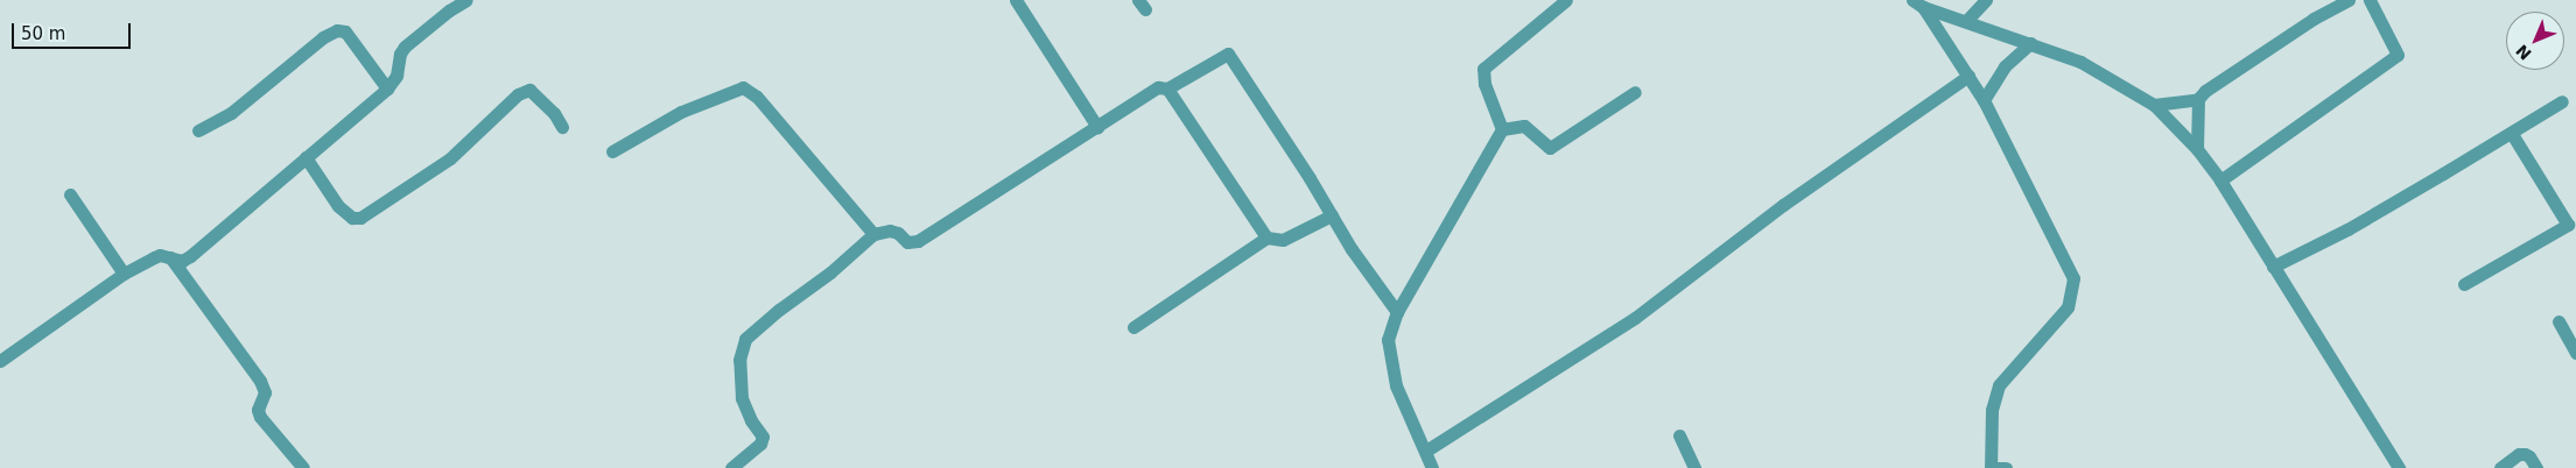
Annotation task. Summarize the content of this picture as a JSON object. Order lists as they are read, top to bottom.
{
  "scale_bar": "50 m",
  "north": "bottom left"
}
